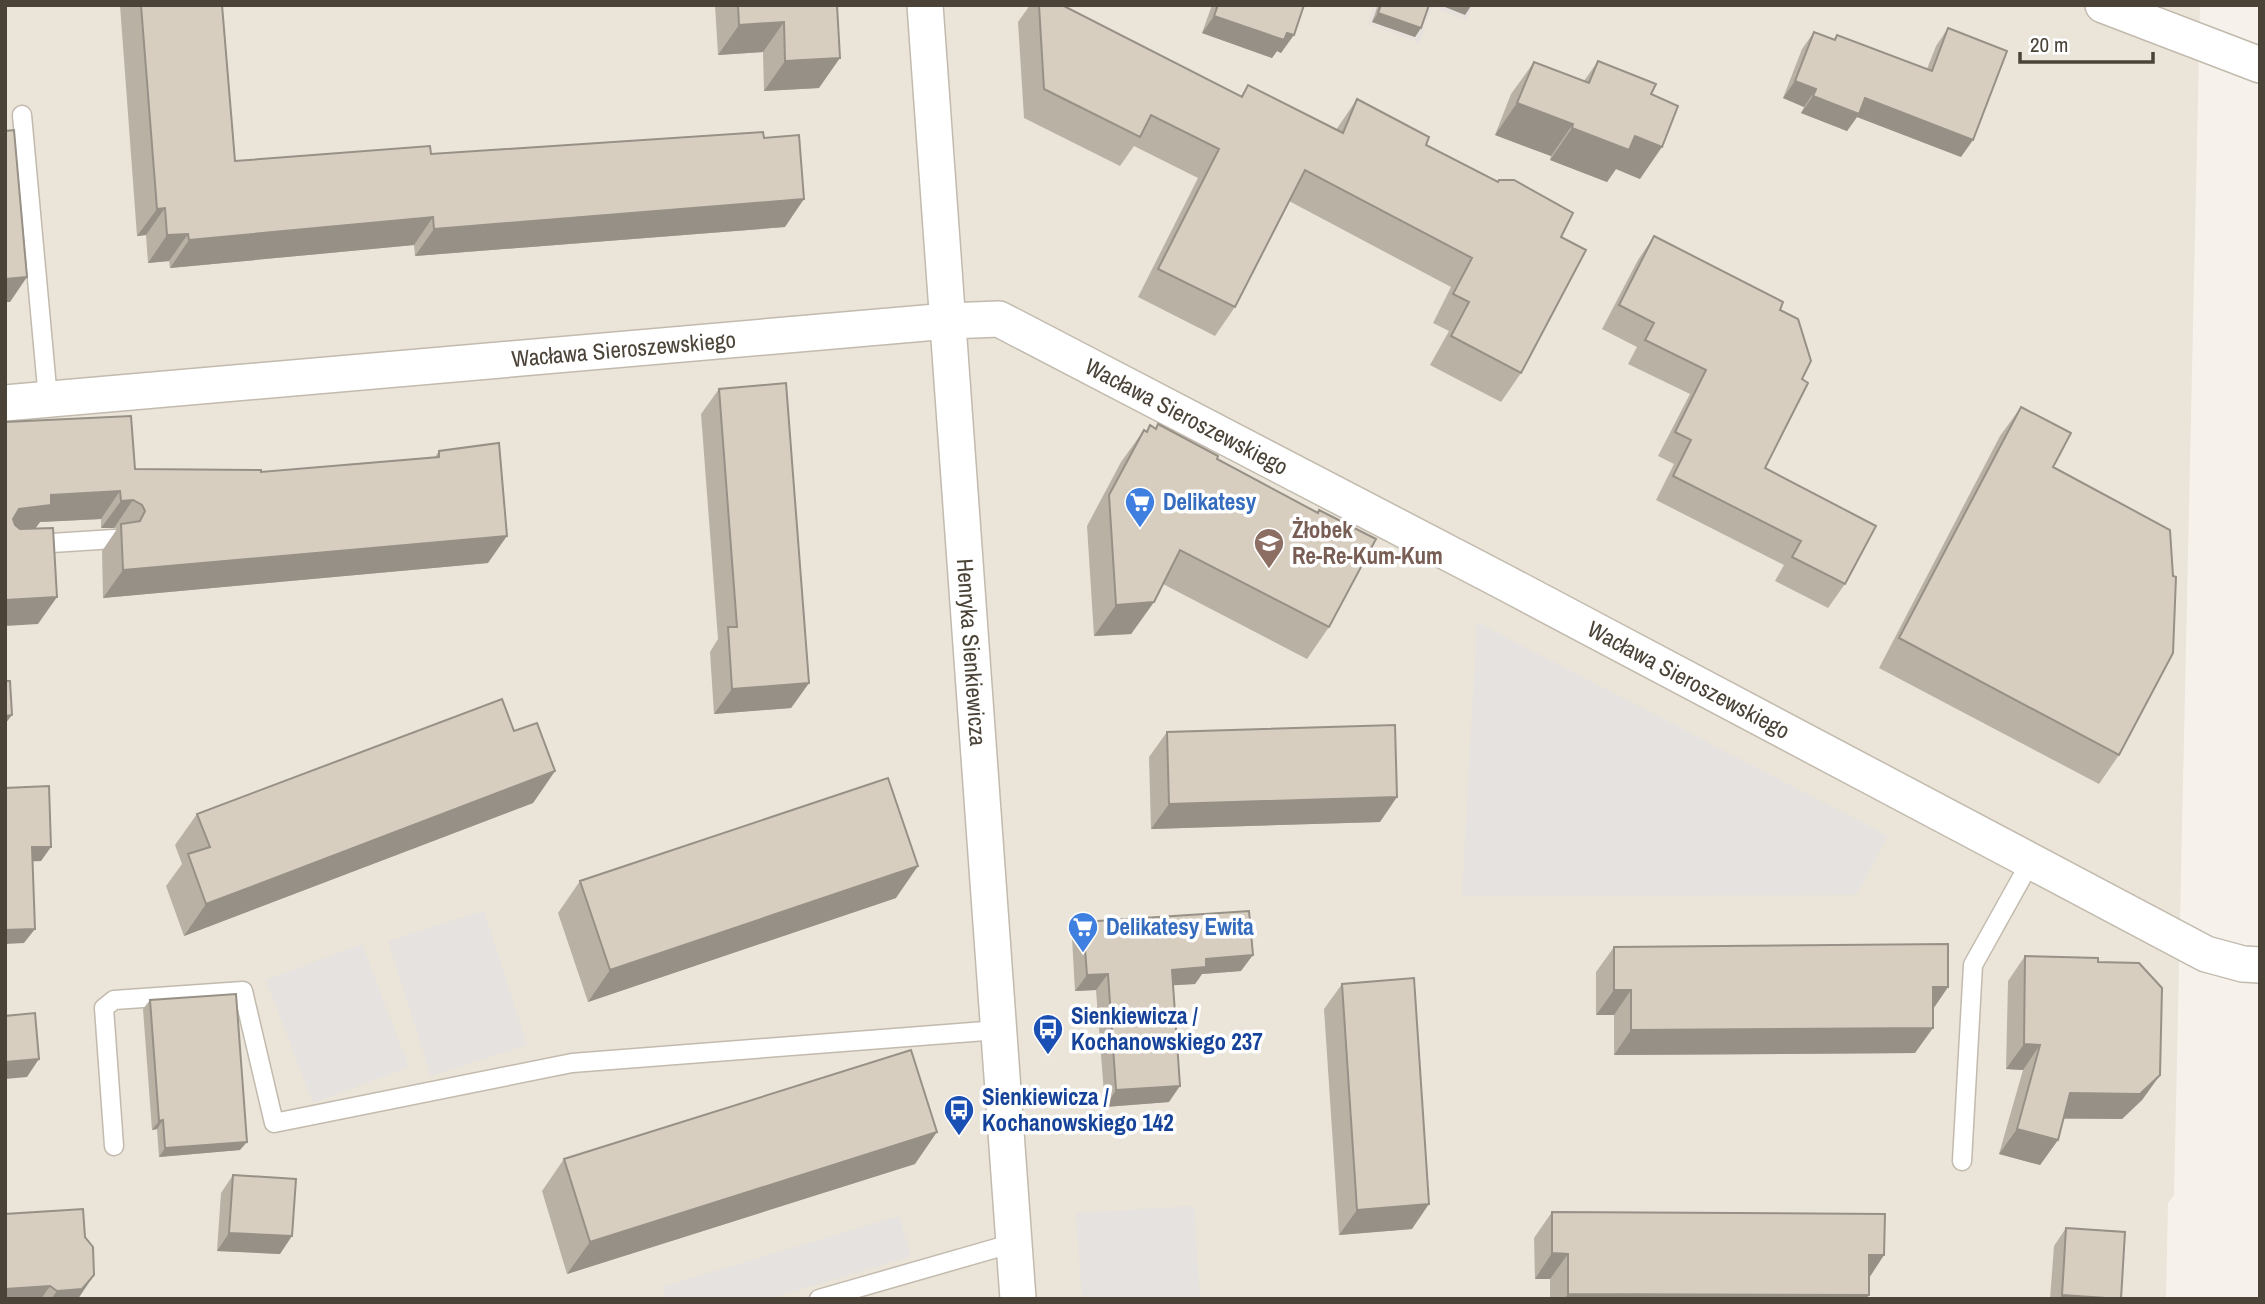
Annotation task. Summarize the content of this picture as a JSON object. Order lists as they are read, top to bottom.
{
  "streets": {
    "street": ["Wacława Sieroszewskiego", "Henryka Sienkiewicza"]
  },
  "crossings": [
    ["Wacława Sieroszewskiego", "Henryka Sienkiewicza"]
  ],
  "places": {
    "supermarket": ["Delikatesy", "Delikatesy Ewita"],
    "school or university": ["Żłobek Re-Re-Kum-Kum"],
    "bus stop": ["Sienkiewicza / Kochanowskiego 237", "Sienkiewicza / Kochanowskiego 142"]
  },
  "scale_bar": "20 m"
}
